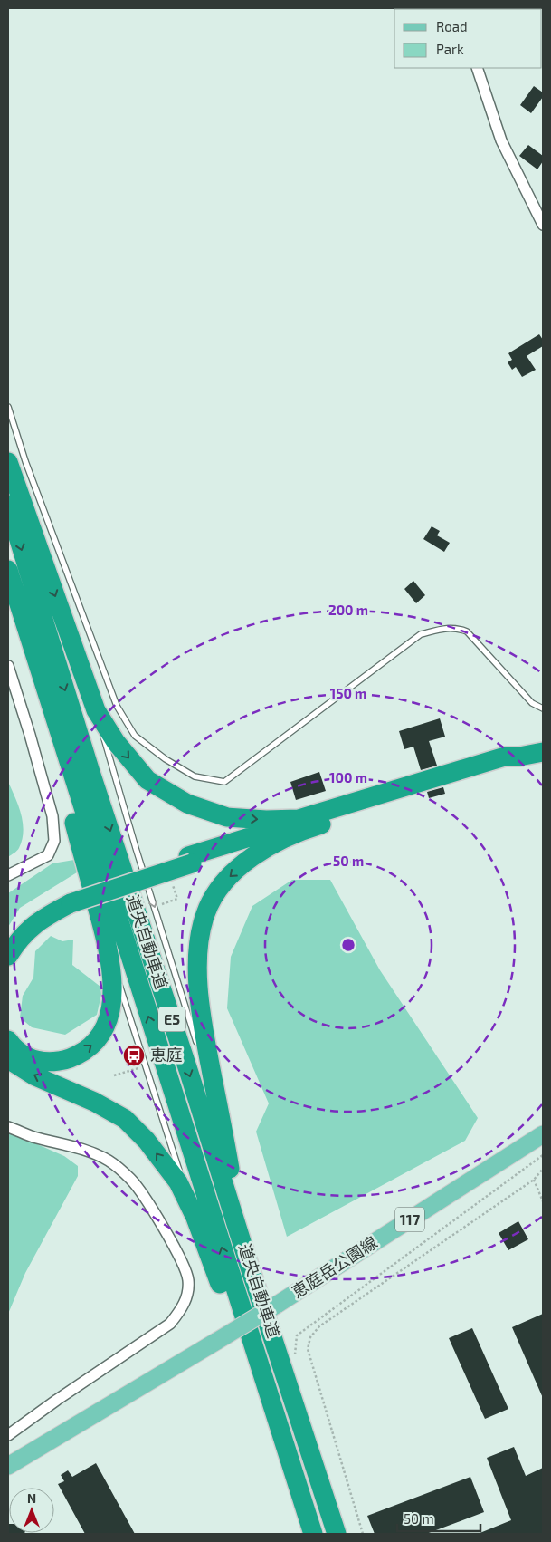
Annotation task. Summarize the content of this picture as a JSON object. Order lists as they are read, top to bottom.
{
  "streets": {
    "highway": ["道央自動車道", "E5"],
    "main road": ["117", "恵庭岳公園線"]
  },
  "places": {
    "bus stop": ["恵庭"]
  },
  "legend": ["Road", "Park"],
  "scale_bar": "50 m",
  "north": "top",
  "rings": [
    "200 m",
    "150 m",
    "100 m",
    "50 m"
  ]
}
